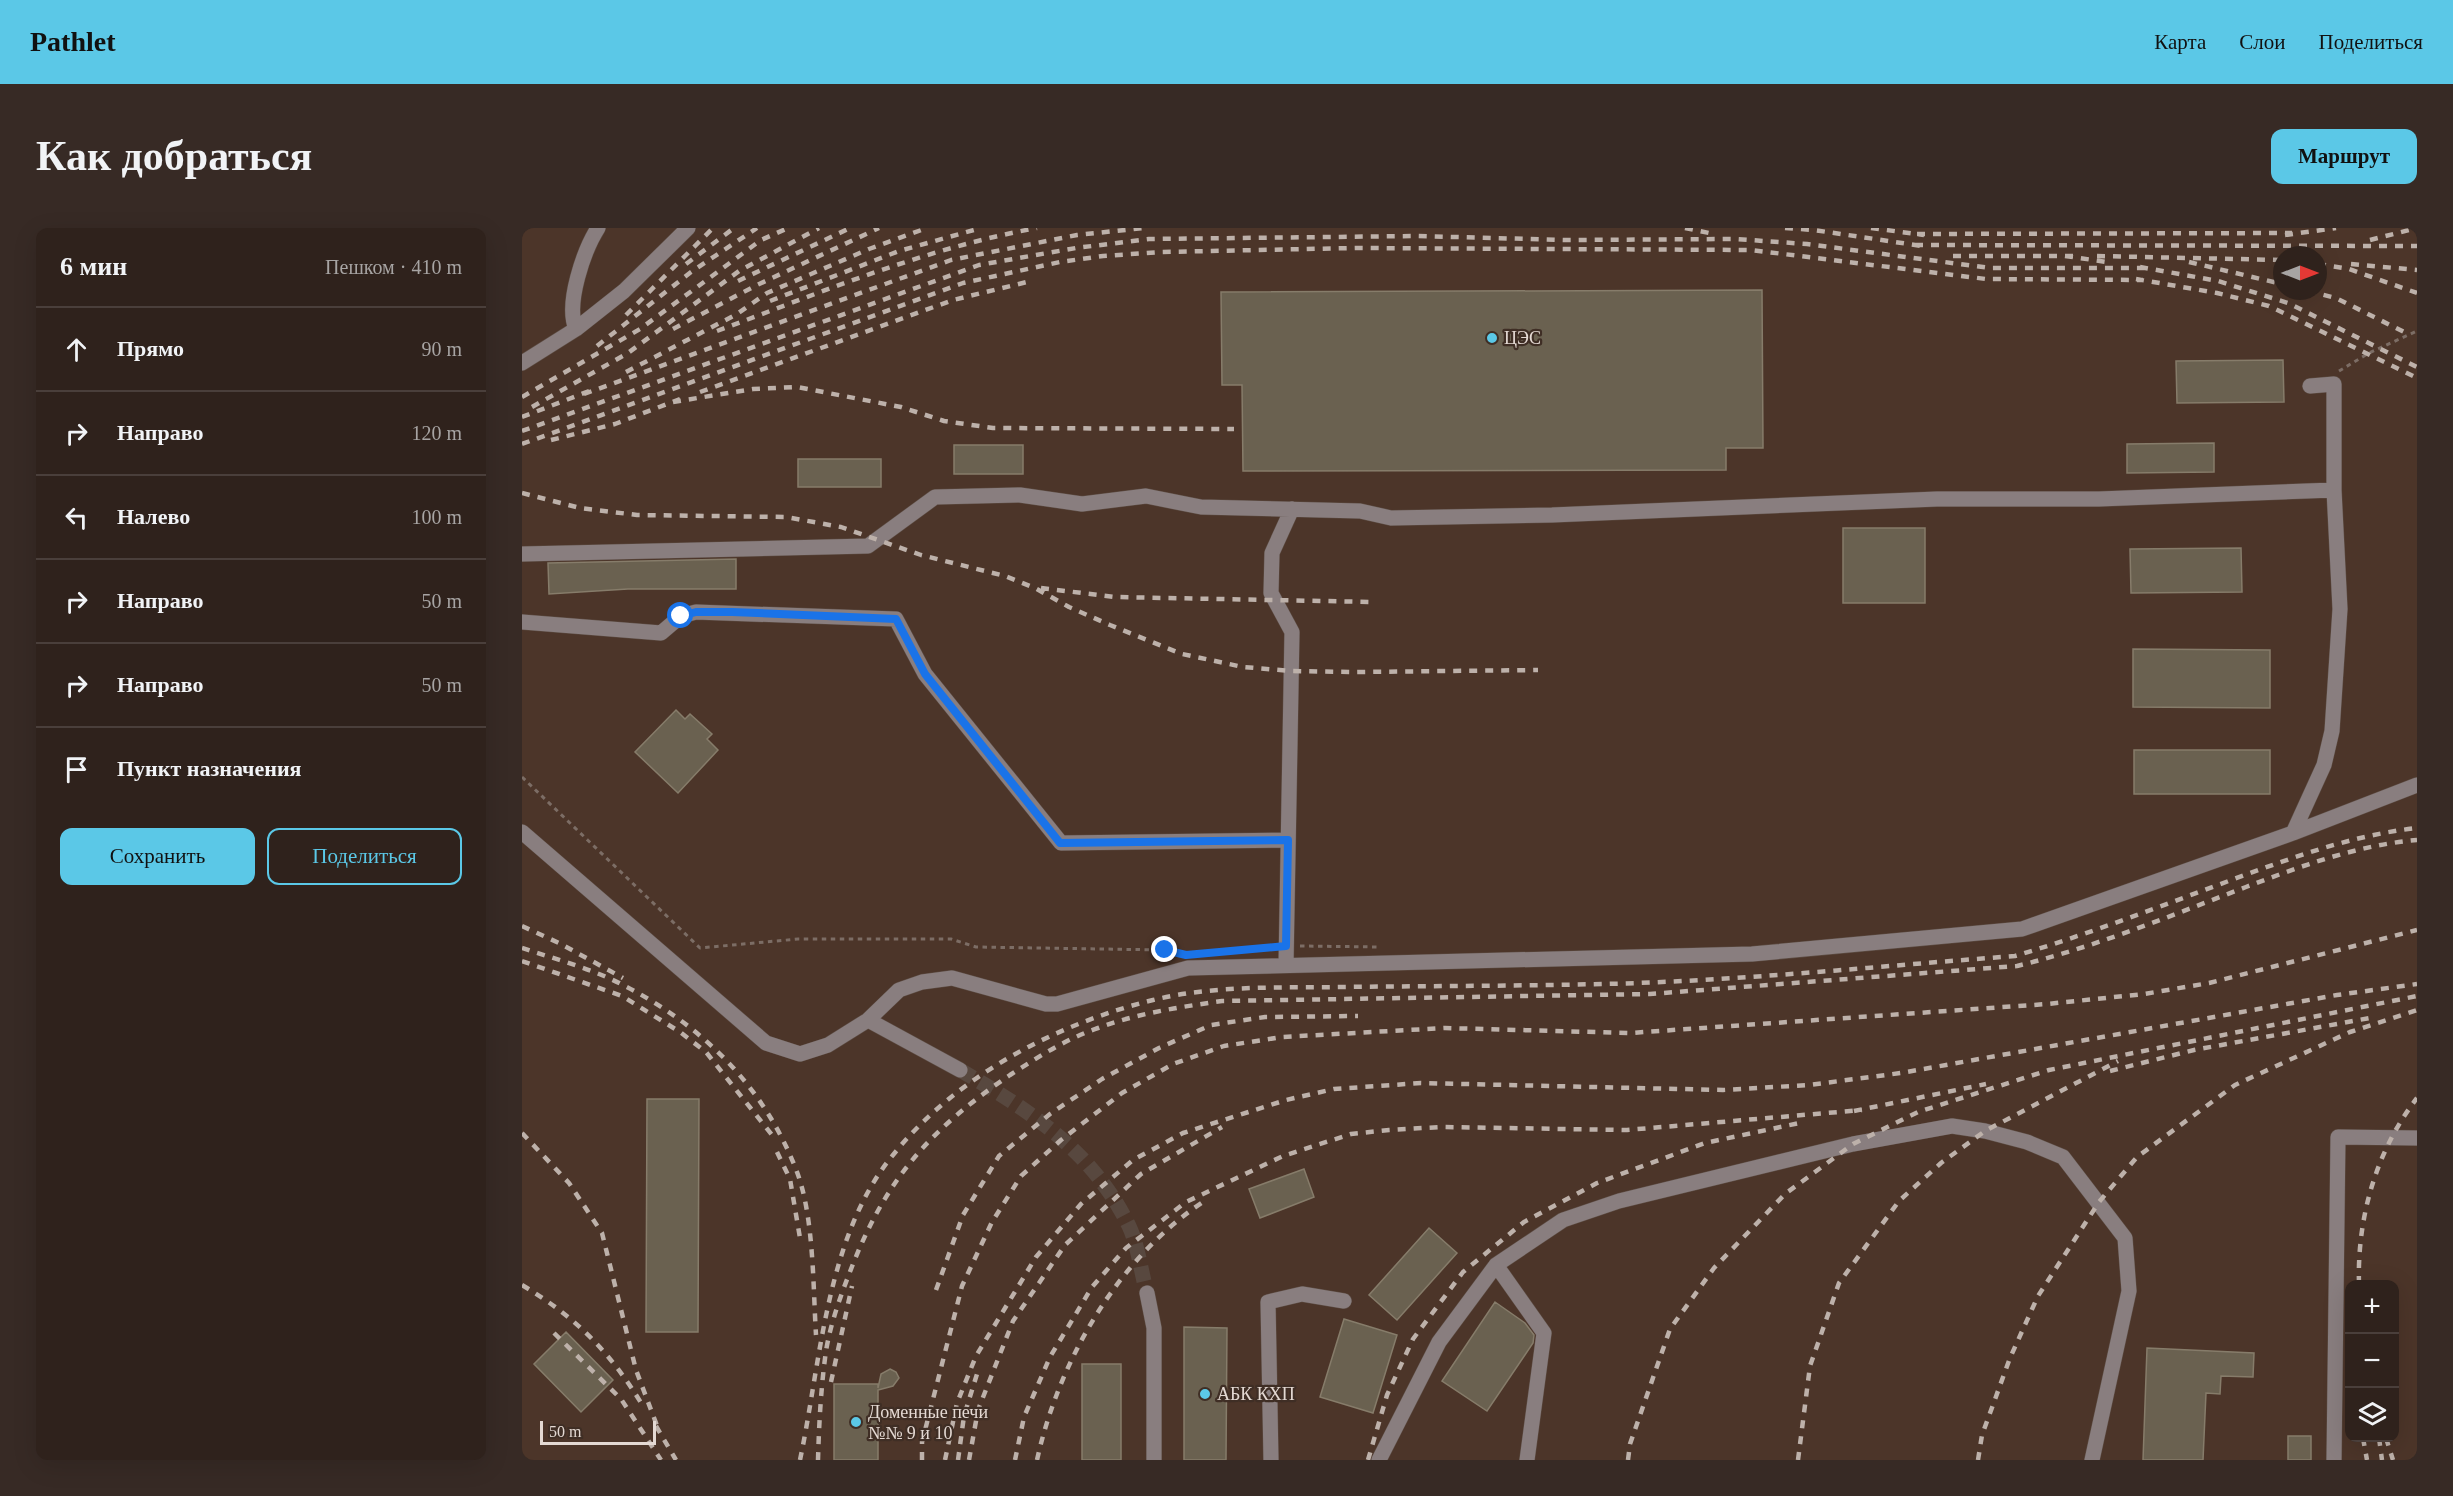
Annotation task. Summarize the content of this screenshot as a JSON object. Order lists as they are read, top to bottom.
{
  "places": ["ЦЭС", "АБК КХП", "Доменные печи №№ 9 и 10"],
  "scale_bar": "50 m",
  "north": "right",
  "page": {
    "header": "Pathlet",
    "nav": ["Карта", "Слои", "Поделиться"],
    "buttons": [
      "Маршрут",
      ["Сохранить", "Поделиться"]
    ],
    "title": "Как добраться",
    "heading": ["6 мин", "Пешком · 410 m"],
    "list": [
      ["Прямо", "90 m"],
      ["Направо", "120 m"],
      ["Налево", "100 m"],
      ["Направо", "50 m"],
      ["Направо", "50 m"],
      "Пункт назначения"
    ],
    "map_buttons": ["+", "−"],
    "scale": "50 m"
  }
}
